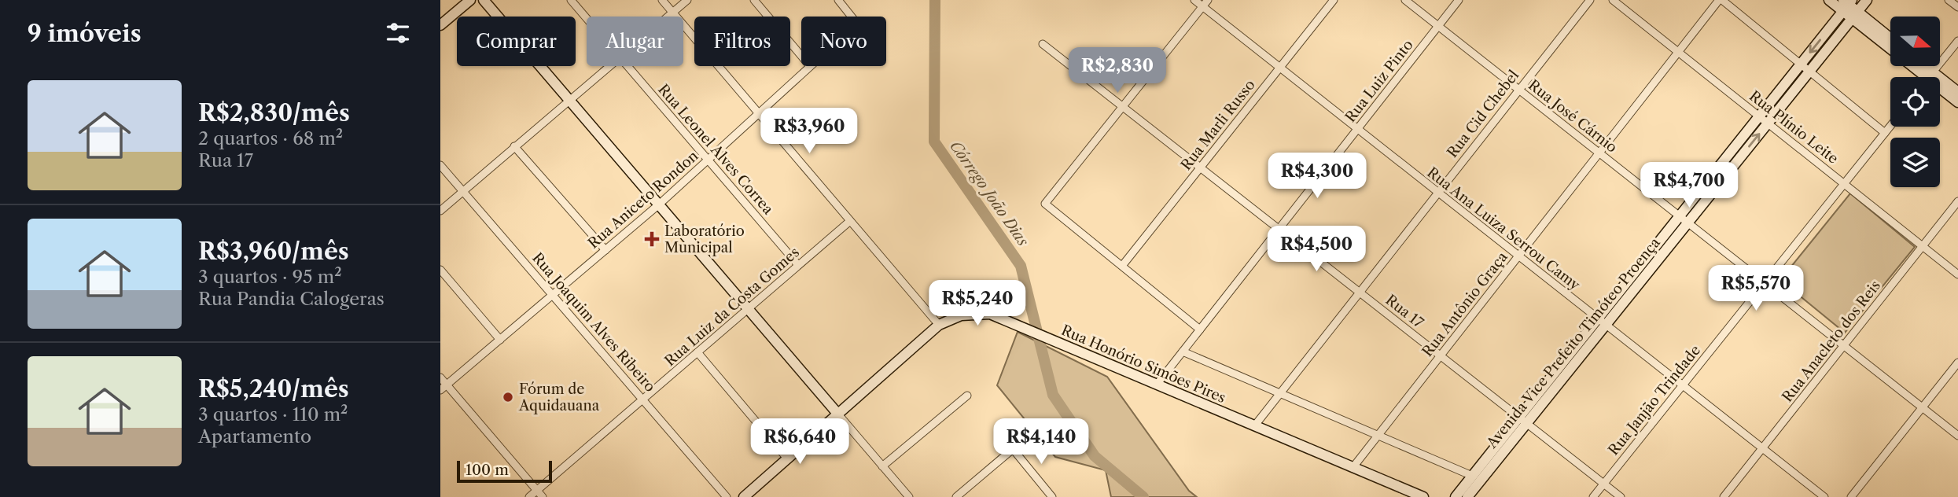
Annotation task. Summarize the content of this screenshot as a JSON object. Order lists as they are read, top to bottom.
{
  "streets": {
    "main road": ["Avenida Vice Prefeito Timóteo Proença", "Rua Honório Simões Pires"],
    "street": [
      "Rua Luiz Pinto",
      "Rua Cid Chebel",
      "Rua José Cárnio",
      "Rua Marli Russo",
      "Rua Plínio Leite",
      "Rua Leonel Alves Correa",
      "Rua Aniceto Rondon",
      "Rua Ana Luiza Serrou Camy",
      "Rua Antônio Graça",
      "Rua Luiz da Costa Gomes",
      "Rua 17",
      "Rua Joaquim Alves Ribeiro",
      "Rua Anacleto dos Reis",
      "Rua Janjão Trindade"
    ]
  },
  "crossings": [
    ["Rua Luiz Pinto", "Rua José Cárnio"],
    ["Rua Luiz Pinto", "Rua Ana Luiza Serrou Camy"],
    ["Rua Luiz Pinto", "Rua 17"],
    ["Rua Luiz Pinto", "Rua Honório Simões Pires"],
    ["Rua Cid Chebel", "Rua José Cárnio"],
    ["Rua Cid Chebel", "Rua Ana Luiza Serrou Camy"],
    ["Rua Cid Chebel", "Rua 17"],
    ["Rua Cid Chebel", "Rua Honório Simões Pires"],
    ["Rua José Cárnio", "Rua Antônio Graça"],
    ["Rua José Cárnio", "Rua Anacleto dos Reis"],
    ["Rua José Cárnio", "Avenida Vice Prefeito Timóteo Proença"],
    ["Rua José Cárnio", "Rua Janjão Trindade"],
    ["Rua Marli Russo", "Rua Ana Luiza Serrou Camy"],
    ["Rua Marli Russo", "Rua 17"],
    ["Rua Plínio Leite", "Rua Antônio Graça"],
    ["Rua Plínio Leite", "Rua Anacleto dos Reis"],
    ["Rua Plínio Leite", "Avenida Vice Prefeito Timóteo Proença"],
    ["Rua Plínio Leite", "Rua Janjão Trindade"],
    ["Rua Leonel Alves Correa", "Rua Aniceto Rondon"],
    ["Rua Leonel Alves Correa", "Rua Luiz da Costa Gomes"],
    ["Rua Aniceto Rondon", "Rua Joaquim Alves Ribeiro"],
    ["Rua Ana Luiza Serrou Camy", "Rua Antônio Graça"],
    ["Rua Ana Luiza Serrou Camy", "Rua Anacleto dos Reis"],
    ["Rua Ana Luiza Serrou Camy", "Avenida Vice Prefeito Timóteo Proença"],
    ["Rua Ana Luiza Serrou Camy", "Rua Janjão Trindade"],
    ["Rua Antônio Graça", "Rua 17"],
    ["Rua Antônio Graça", "Rua Honório Simões Pires"],
    ["Rua Luiz da Costa Gomes", "Rua Joaquim Alves Ribeiro"],
    ["Rua 17", "Avenida Vice Prefeito Timóteo Proença"],
    ["Rua 17", "Rua Janjão Trindade"]
  ],
  "water": ["Córrego João Dias"],
  "places": {
    "health": ["Laboratório Municipal"],
    "other": ["Fórum de Aquidauana"]
  },
  "scale_bar": "100 m",
  "north": "right",
  "page": {
    "heading": "9 imóveis",
    "chip": [
      "Comprar",
      "Alugar",
      "Filtros",
      "Novo"
    ],
    "price": [
      "R$2,830",
      "R$3,960",
      "R$4,300",
      "R$4,700",
      "R$4,500",
      "R$5,570",
      "R$5,240",
      "R$6,640",
      "R$4,140"
    ],
    "list": [
      {
        "name": "R$2,830/mês",
        "note": "2 quartos · 68 m² · Rua 17"
      },
      {
        "name": "R$3,960/mês",
        "note": "3 quartos · 95 m² · Rua Pandia Calogeras"
      },
      {
        "name": "R$5,240/mês",
        "note": "3 quartos · 110 m² · Apartamento"
      }
    ],
    "scale": "100 m"
  }
}
